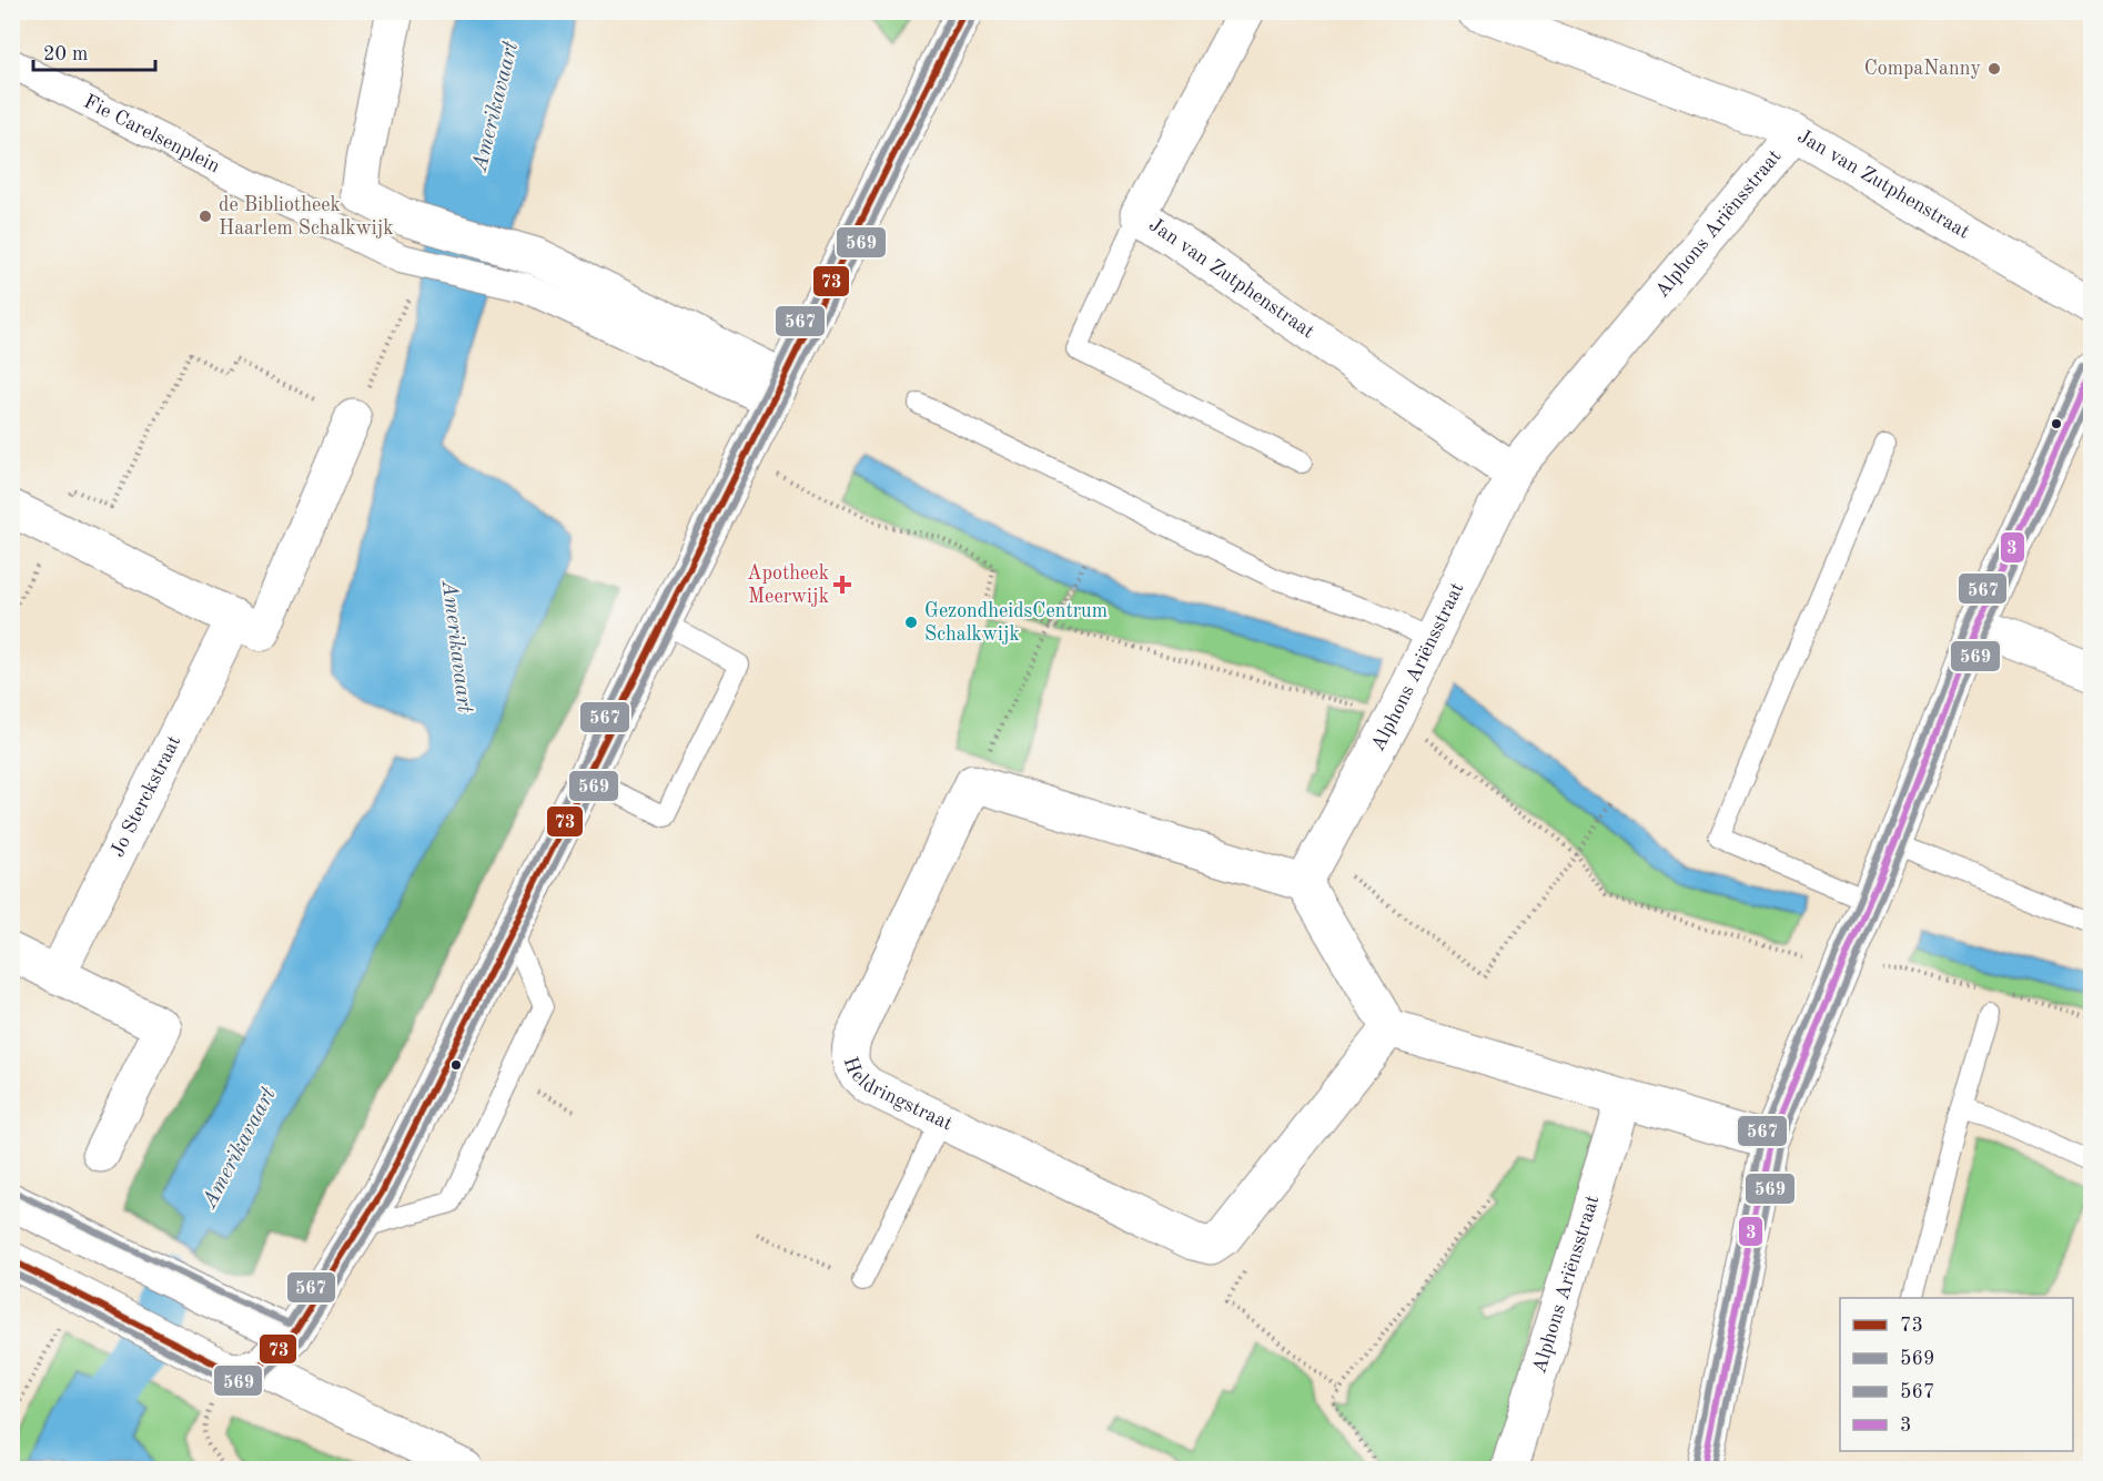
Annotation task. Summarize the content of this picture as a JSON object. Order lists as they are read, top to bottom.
{
  "streets": {
    "street": [
      "Fie Carelsenplein",
      "Jan van Zutphenstraat",
      "Alphons Ariënsstraat",
      "Jo Sterckstraat",
      "Heldringstraat"
    ]
  },
  "crossings": [
    ["Jan van Zutphenstraat", "Alphons Ariënsstraat"]
  ],
  "water": ["Amerikavaart"],
  "places": {
    "other": ["CompaNanny", "de Bibliotheek Haarlem Schalkwijk", "GezondheidsCentrum Schalkwijk"],
    "health": ["Apotheek Meerwijk"]
  },
  "lines": [
    "transit line 73",
    "transit line 567",
    "transit line 569",
    "transit line 3"
  ],
  "legend": [
    "73",
    "569",
    "567",
    "3"
  ],
  "scale_bar": "20 m"
}
